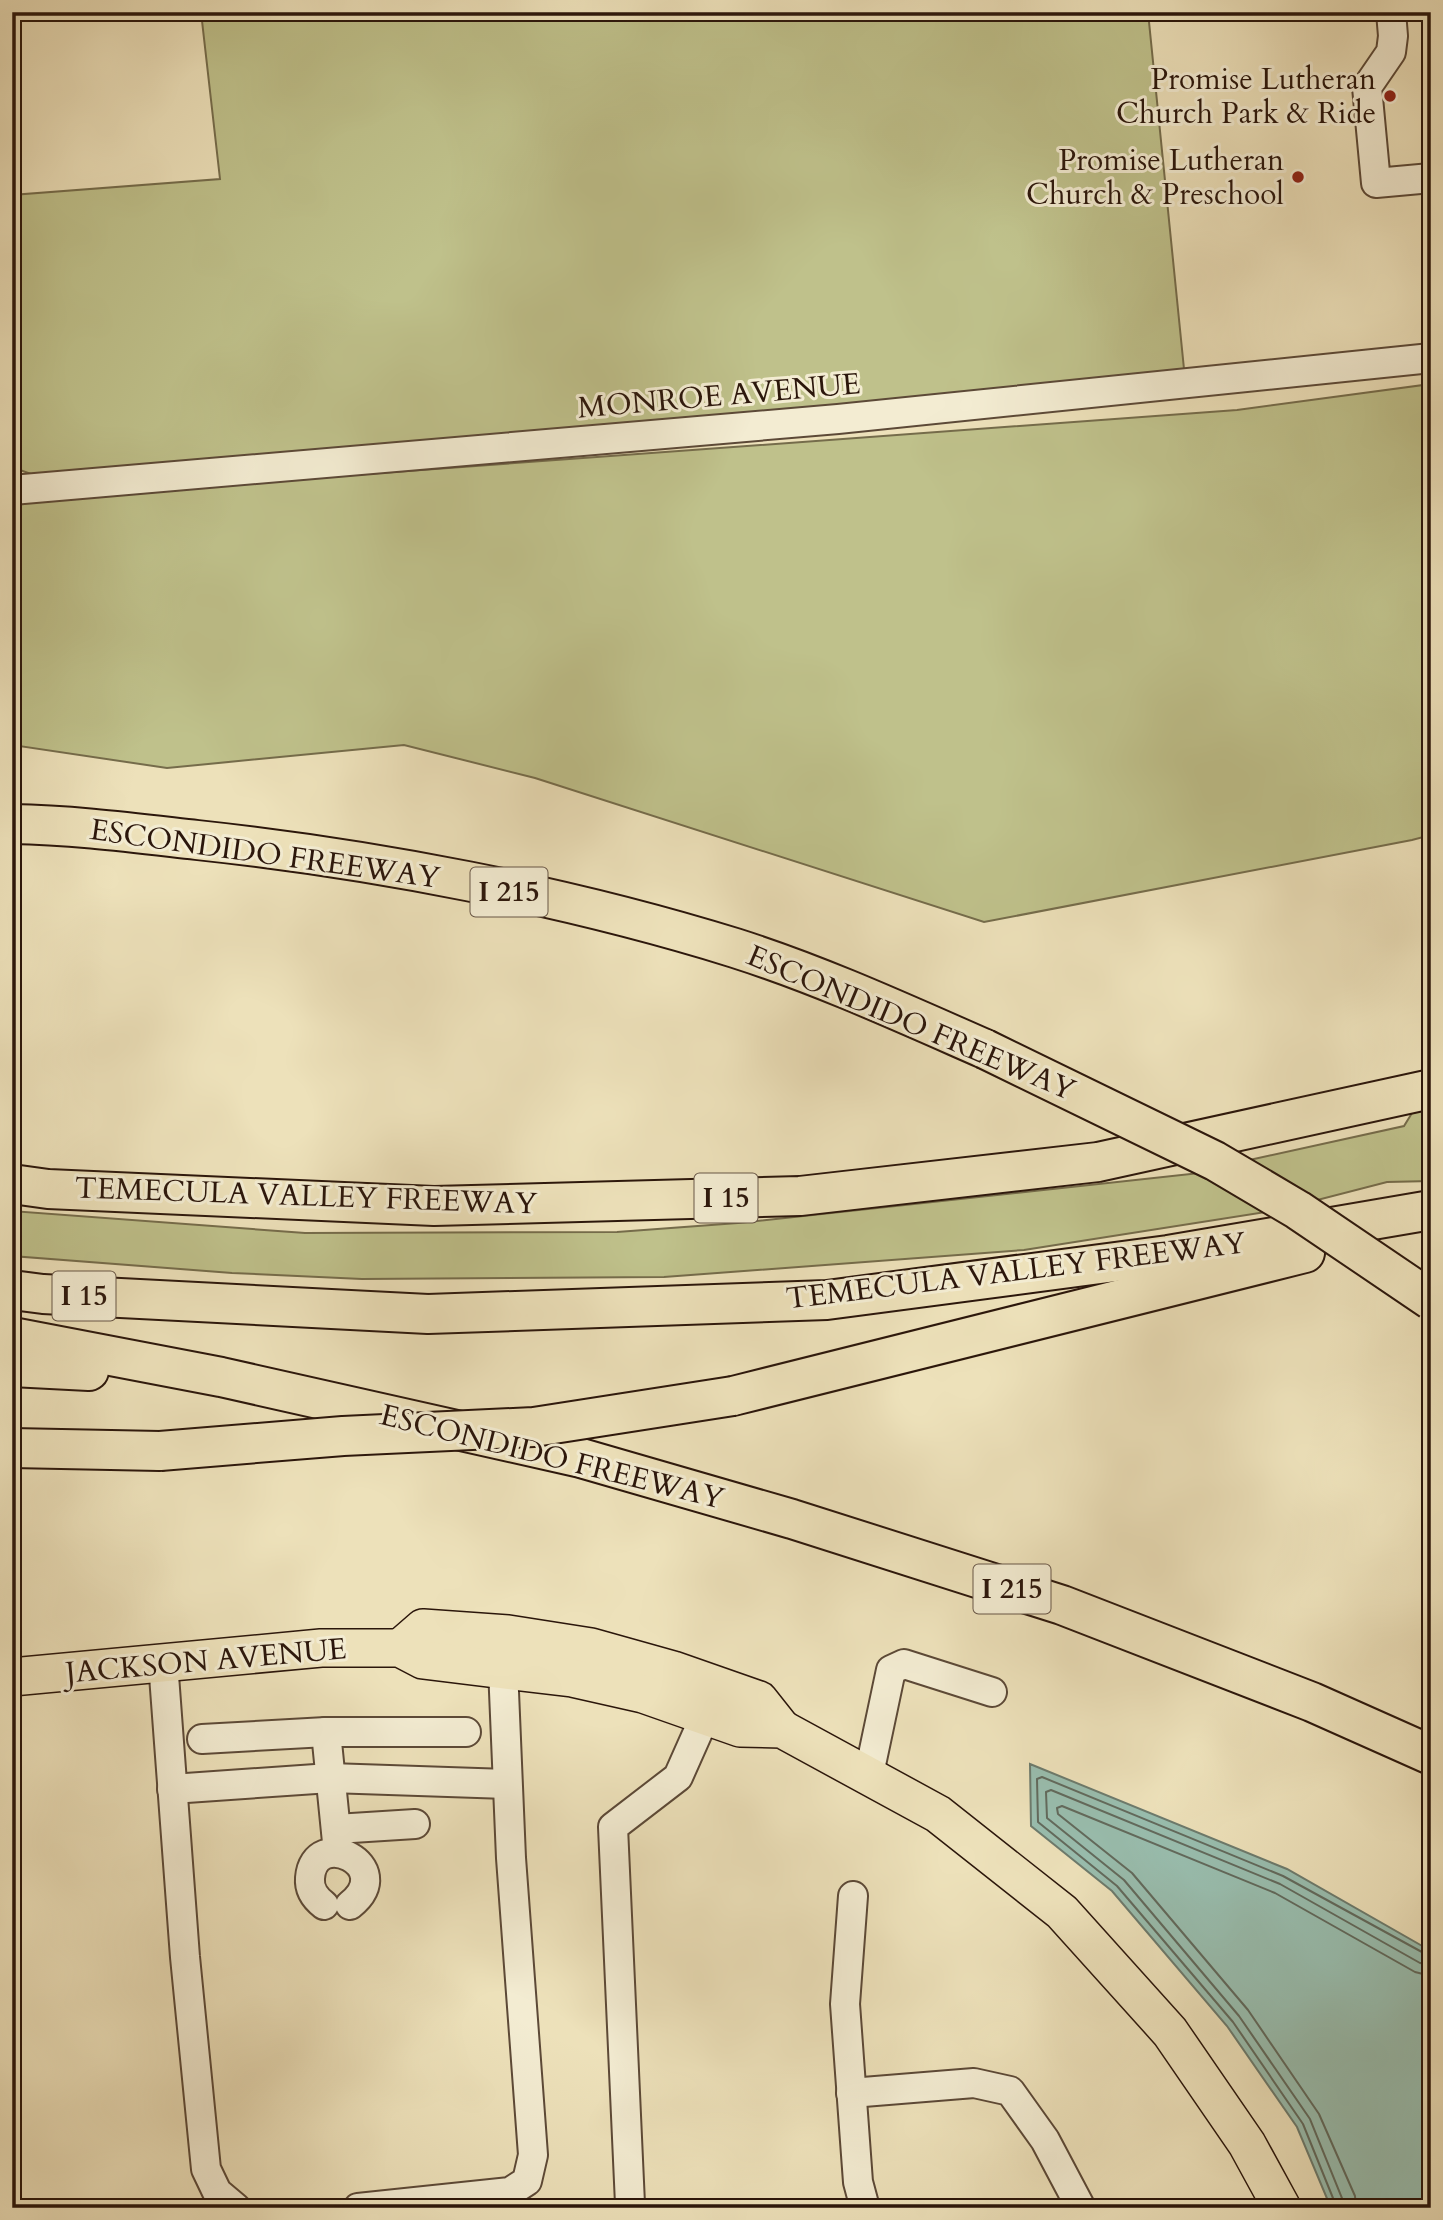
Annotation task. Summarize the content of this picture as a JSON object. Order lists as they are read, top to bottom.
{
  "streets": {
    "highway": [
      "ESCONDIDO FREEWAY",
      "I 215",
      "TEMECULA VALLEY FREEWAY",
      "I 15"
    ],
    "main road": ["JACKSON AVENUE"],
    "street": ["MONROE AVENUE"]
  },
  "places": ["Promise Lutheran Church Park & Ride", "Promise Lutheran Church & Preschool"]
}
